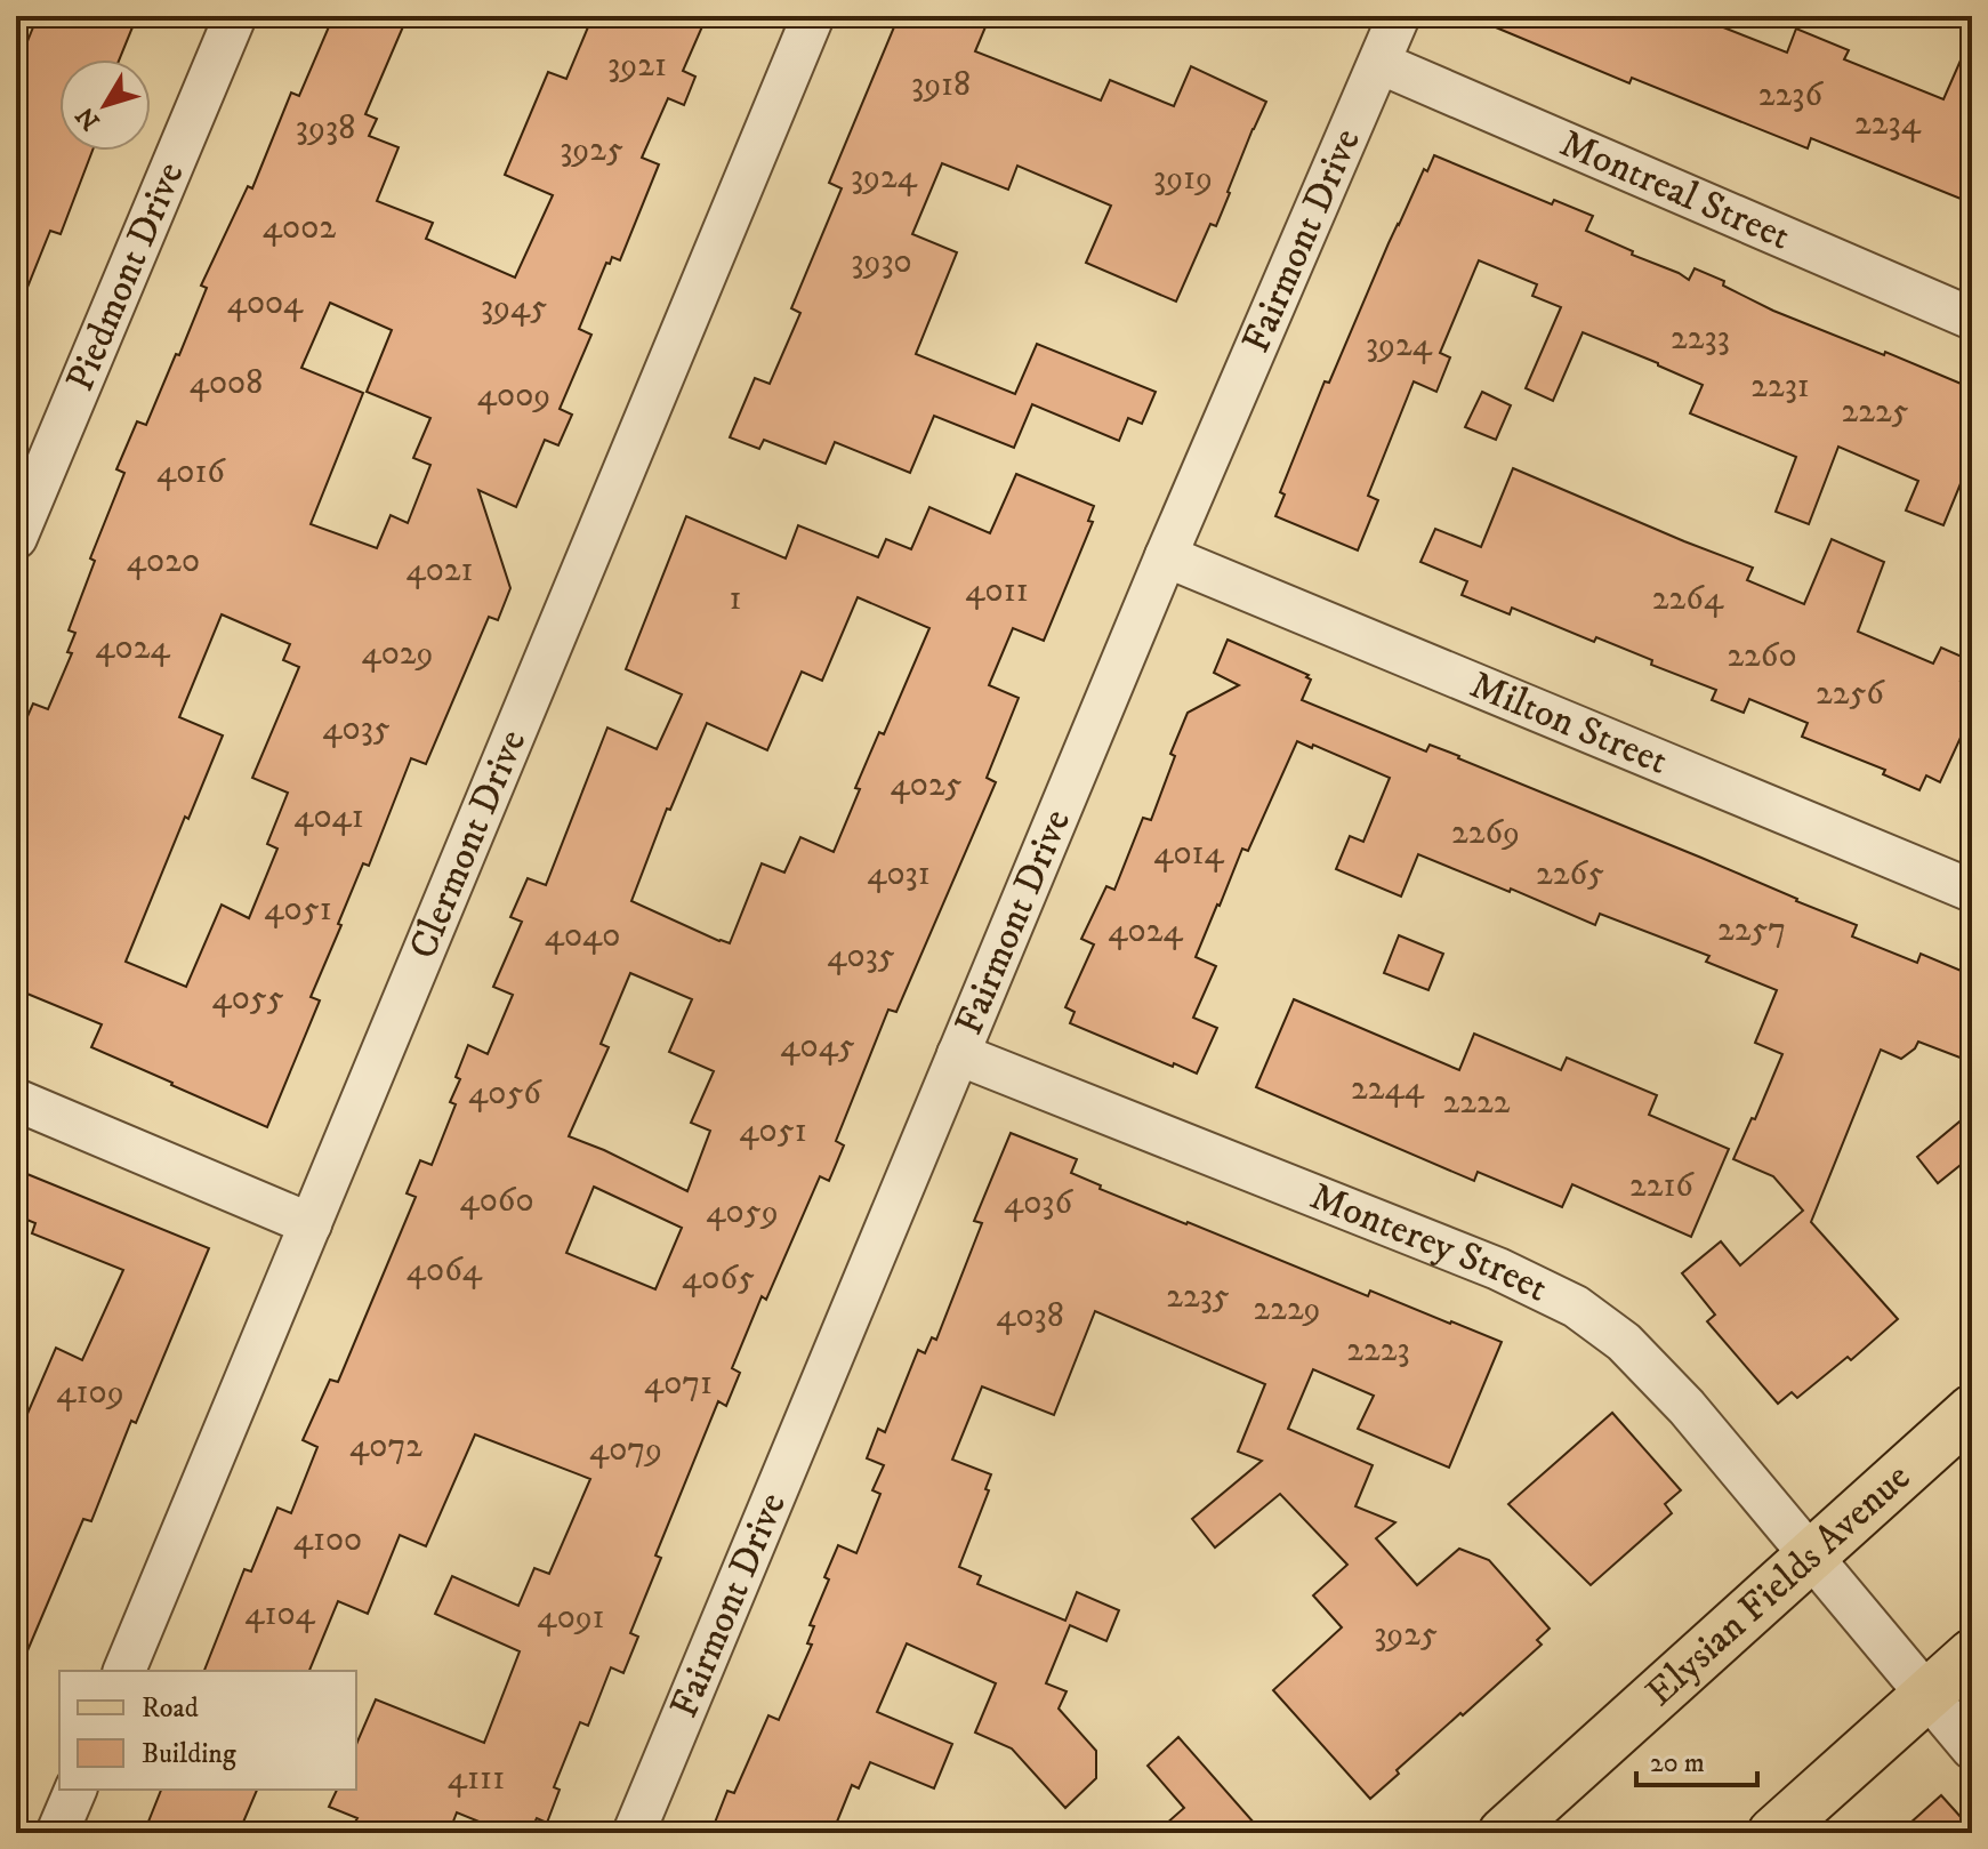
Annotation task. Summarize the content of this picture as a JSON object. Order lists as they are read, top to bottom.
{
  "streets": {
    "main road": ["Elysian Fields Avenue"],
    "street": [
      "Montreal Street",
      "Fairmont Drive",
      "Piedmont Drive",
      "Milton Street",
      "Clermont Drive",
      "Monterey Street"
    ]
  },
  "crossings": [
    ["Montreal Street", "Fairmont Drive"],
    ["Fairmont Drive", "Milton Street"],
    ["Fairmont Drive", "Monterey Street"],
    ["Monterey Street", "Elysian Fields Avenue"]
  ],
  "house_numbers": [
    "3921",
    "3918",
    "2236",
    "2234",
    "3938",
    "3925",
    "3924",
    "3919",
    "4002",
    "3930",
    "4004",
    "3945",
    "2233",
    "3924",
    "4008",
    "2231",
    "4009",
    "2225",
    "4016",
    "4020",
    "4021",
    "4011",
    "1",
    "2264",
    "4024",
    "4029",
    "2260",
    "2256",
    "4035",
    "4025",
    "4041",
    "2269",
    "4014",
    "4031",
    "2265",
    "4051",
    "2257",
    "4024",
    "4040",
    "4035",
    "4055",
    "4045",
    "2244",
    "4056",
    "2222",
    "4051",
    "2216",
    "4060",
    "4036",
    "4059",
    "4064",
    "4065",
    "2235",
    "2229",
    "4038",
    "2223",
    "4071",
    "4109",
    "4072",
    "4079",
    "4100",
    "4104",
    "4091",
    "3925",
    "4111"
  ],
  "legend": ["Road", "Building"],
  "scale_bar": "20 m",
  "north": "bottom left"
}
